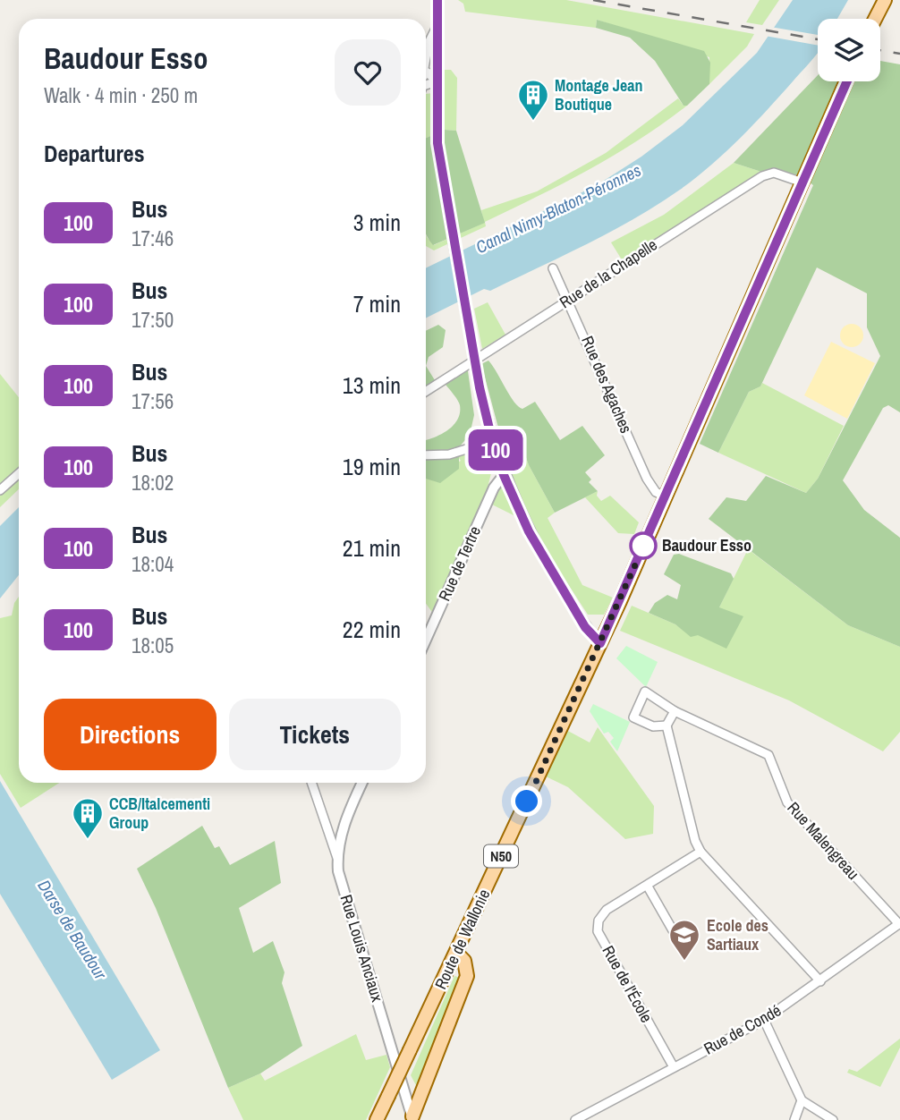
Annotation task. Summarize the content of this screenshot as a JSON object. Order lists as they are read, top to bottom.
{
  "streets": {
    "main road": ["N50", "Route de Wallonie"],
    "street": [
      "Rue de la Chapelle",
      "Rue des Agaches",
      "Rue de Tertre",
      "Rue Malengreau",
      "Rue Louis Anciaux",
      "Rue de l'École",
      "Rue de Condé"
    ]
  },
  "crossings": [
    ["Rue de la Chapelle", "Rue des Agaches"],
    ["Rue de la Chapelle", "Route de Wallonie"],
    ["Rue des Agaches", "Route de Wallonie"],
    ["Rue Malengreau", "Rue de Condé"],
    ["Rue de l'École", "Rue de Condé"]
  ],
  "water": ["Canal Nimy-Blaton-Péronnes", "Darse de Baudour"],
  "places": {
    "building": ["Montage Jean Boutique", "CCB/Italcementi Group"],
    "other": ["Baudour Esso"],
    "school or university": ["Ecole des Sartiaux"]
  },
  "lines": ["bus line 100"],
  "page": {
    "on_map": "100",
    "heading": [
      ["Baudour Esso", "Walk · 4 min · 250 m"],
      "Departures"
    ],
    "list": [
      {
        "mark": "100",
        "name": "Bus",
        "note": "17:46",
        "value": "3 min"
      },
      {
        "mark": "100",
        "name": "Bus",
        "note": "17:50",
        "value": "7 min"
      },
      {
        "mark": "100",
        "name": "Bus",
        "note": "17:56",
        "value": "13 min"
      },
      {
        "mark": "100",
        "name": "Bus",
        "note": "18:02",
        "value": "19 min"
      },
      {
        "mark": "100",
        "name": "Bus",
        "note": "18:04",
        "value": "21 min"
      },
      {
        "mark": "100",
        "name": "Bus",
        "note": "18:05",
        "value": "22 min"
      }
    ],
    "buttons": ["Directions", "Tickets"]
  }
}
